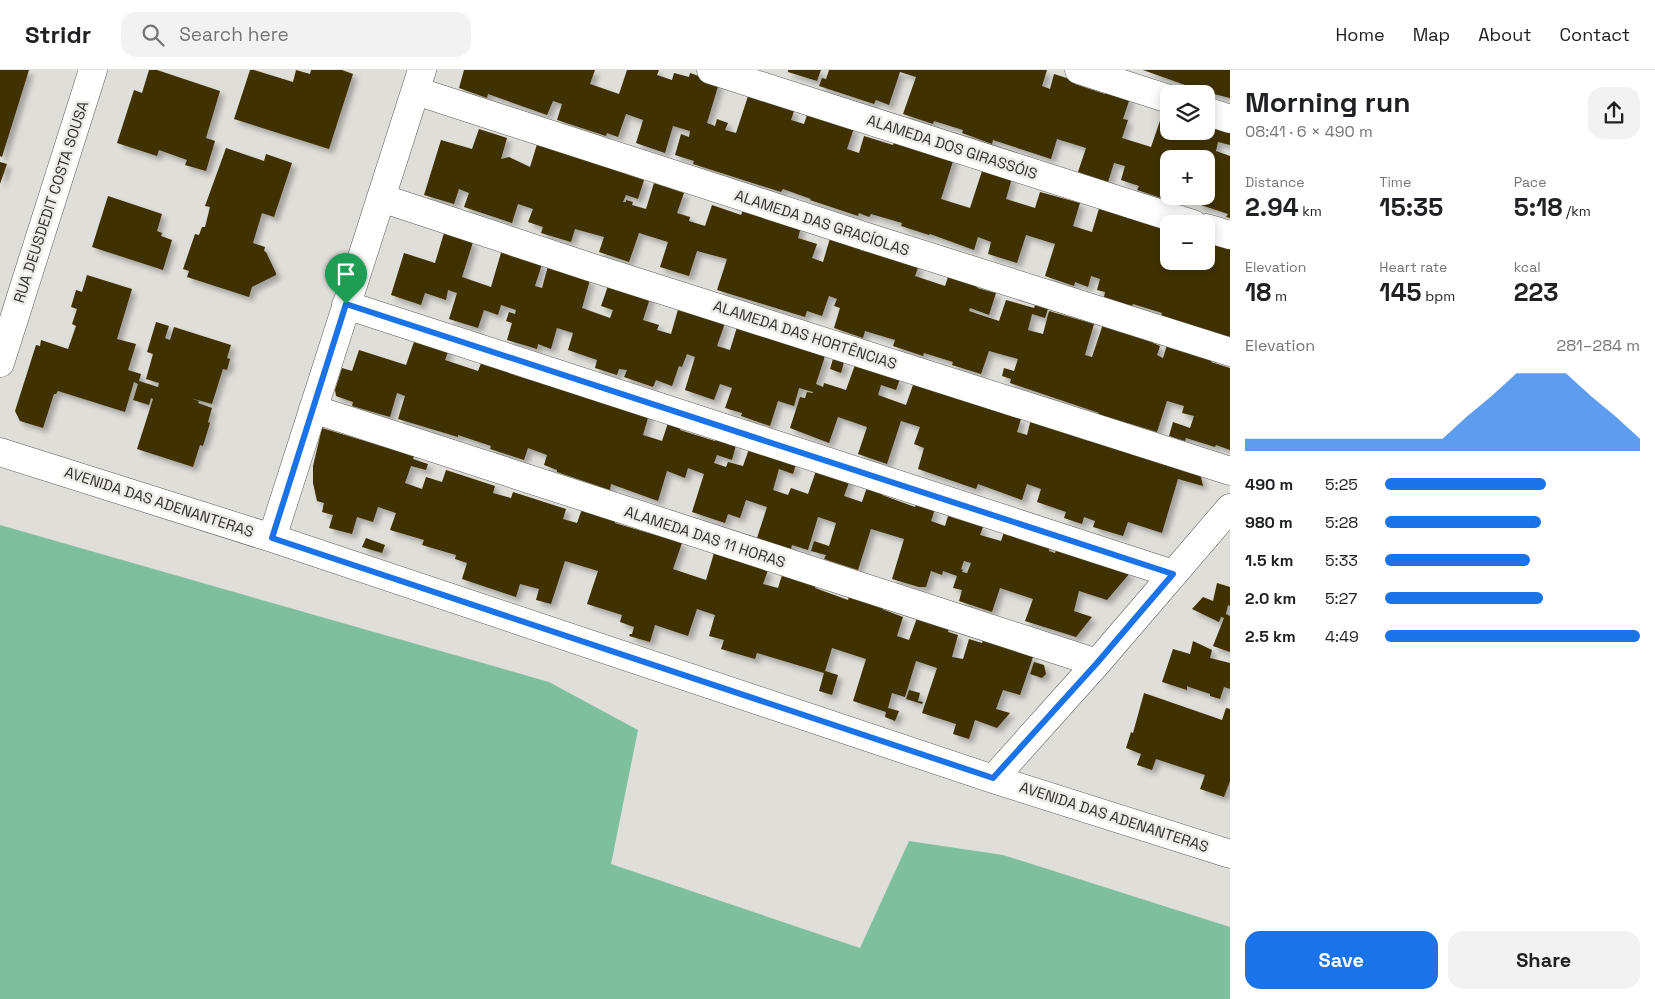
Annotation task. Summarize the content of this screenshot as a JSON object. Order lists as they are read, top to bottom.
{
  "streets": {
    "street": [
      "ALAMEDA DOS GIRASSÓIS",
      "RUA DEUSDEDIT COSTA SOUSA",
      "ALAMEDA DAS GRACÍOLAS",
      "ALAMEDA DAS HORTÊNCIAS",
      "AVENIDA DAS ADENANTERAS",
      "ALAMEDA DAS 11 HORAS"
    ]
  },
  "page": {
    "header": "Stridr",
    "search": "Search here",
    "nav": [
      "Home",
      "Map",
      "About",
      "Contact"
    ],
    "heading": ["Morning run", "08:41 · 6 × 490 m"],
    "map_buttons": ["+", "−"],
    "stats": [
      ["Distance", "2.94 km"],
      ["Time", "15:35"],
      ["Pace", "5:18 /km"],
      ["Elevation", "18 m"],
      ["Heart rate", "145 bpm"],
      ["kcal", "223"]
    ],
    "chart": ["Elevation", "281–284 m"],
    "list": [
      {
        "name": "490 m",
        "note": "5:25"
      },
      {
        "name": "980 m",
        "note": "5:28"
      },
      {
        "name": "1.5 km",
        "note": "5:33"
      },
      {
        "name": "2.0 km",
        "note": "5:27"
      },
      {
        "name": "2.5 km",
        "note": "4:49"
      }
    ],
    "buttons": ["Save", "Share"]
  }
}
